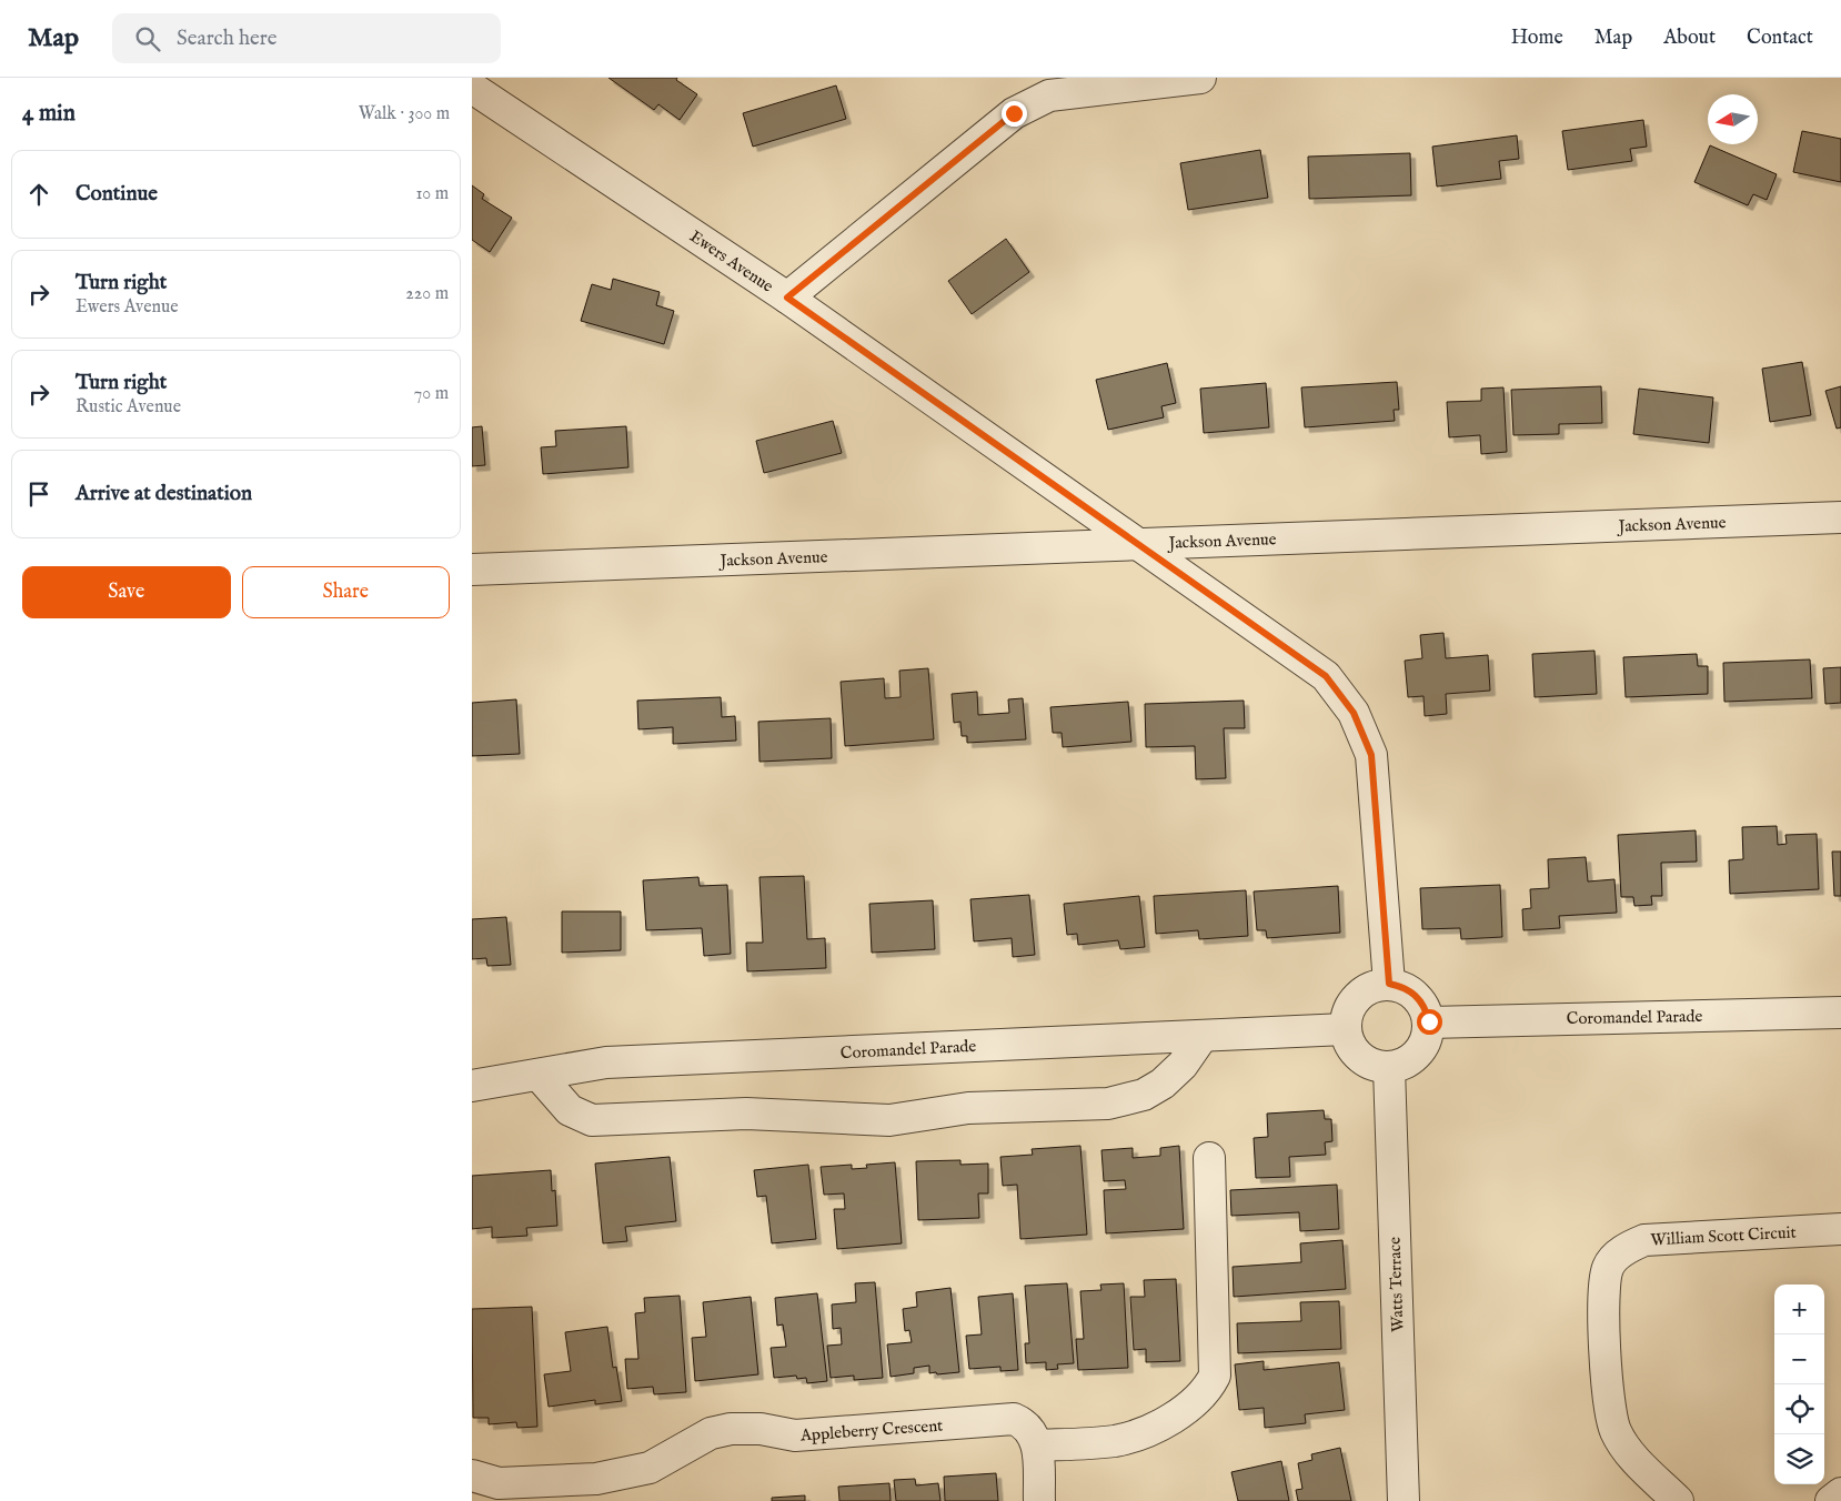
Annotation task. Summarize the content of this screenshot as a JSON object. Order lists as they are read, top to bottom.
{
  "streets": {
    "street": [
      "Ewers Avenue",
      "Jackson Avenue",
      "Coromandel Parade",
      "William Scott Circuit",
      "Watts Terrace",
      "Appleberry Crescent"
    ]
  },
  "crossings": [
    ["Ewers Avenue", "Jackson Avenue"],
    ["Ewers Avenue", "Coromandel Parade"],
    ["Ewers Avenue", "Watts Terrace"],
    ["Coromandel Parade", "Watts Terrace"]
  ],
  "north": "left",
  "page": {
    "header": "Map",
    "search": "Search here",
    "nav": [
      "Home",
      "Map",
      "About",
      "Contact"
    ],
    "heading": ["4 min", "Walk · 300 m"],
    "list": [
      ["Continue", "10 m"],
      ["Turn right", "Ewers Avenue", "220 m"],
      ["Turn right", "Rustic Avenue", "70 m"],
      "Arrive at destination"
    ],
    "buttons": ["Save", "Share"],
    "map_buttons": ["+", "−"]
  }
}
